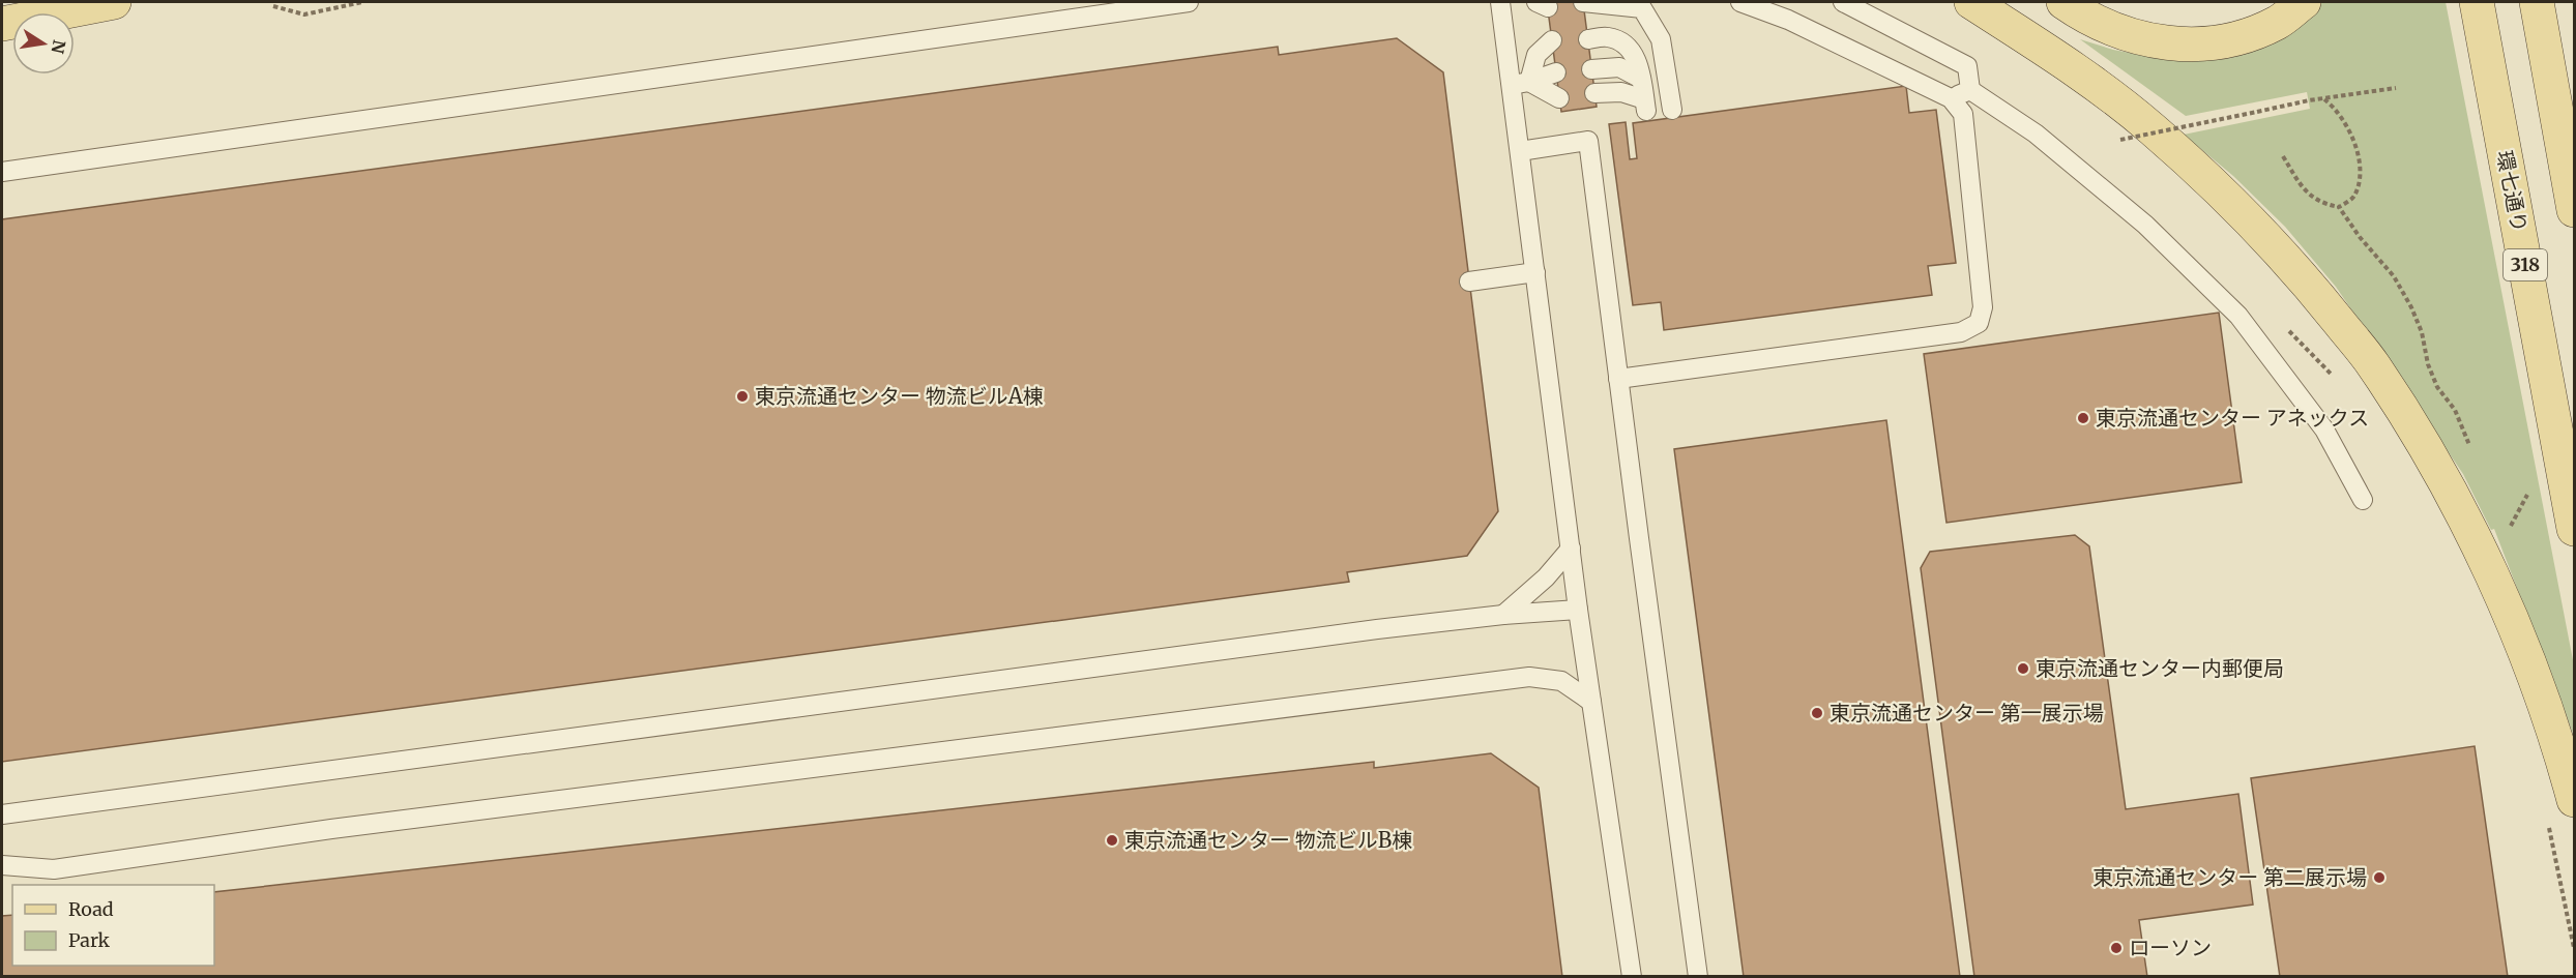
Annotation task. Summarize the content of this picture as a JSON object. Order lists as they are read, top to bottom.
{
  "streets": {
    "main road": ["環七通り", "318"]
  },
  "places": [
    "東京流通センター 物流ビルA棟",
    "東京流通センター アネックス",
    "東京流通センター内郵便局",
    "東京流通センター 第一展示場",
    "東京流通センター 物流ビルB棟",
    "東京流通センター 第二展示場",
    "ローソン"
  ],
  "legend": ["Road", "Park"],
  "north": "right"
}
